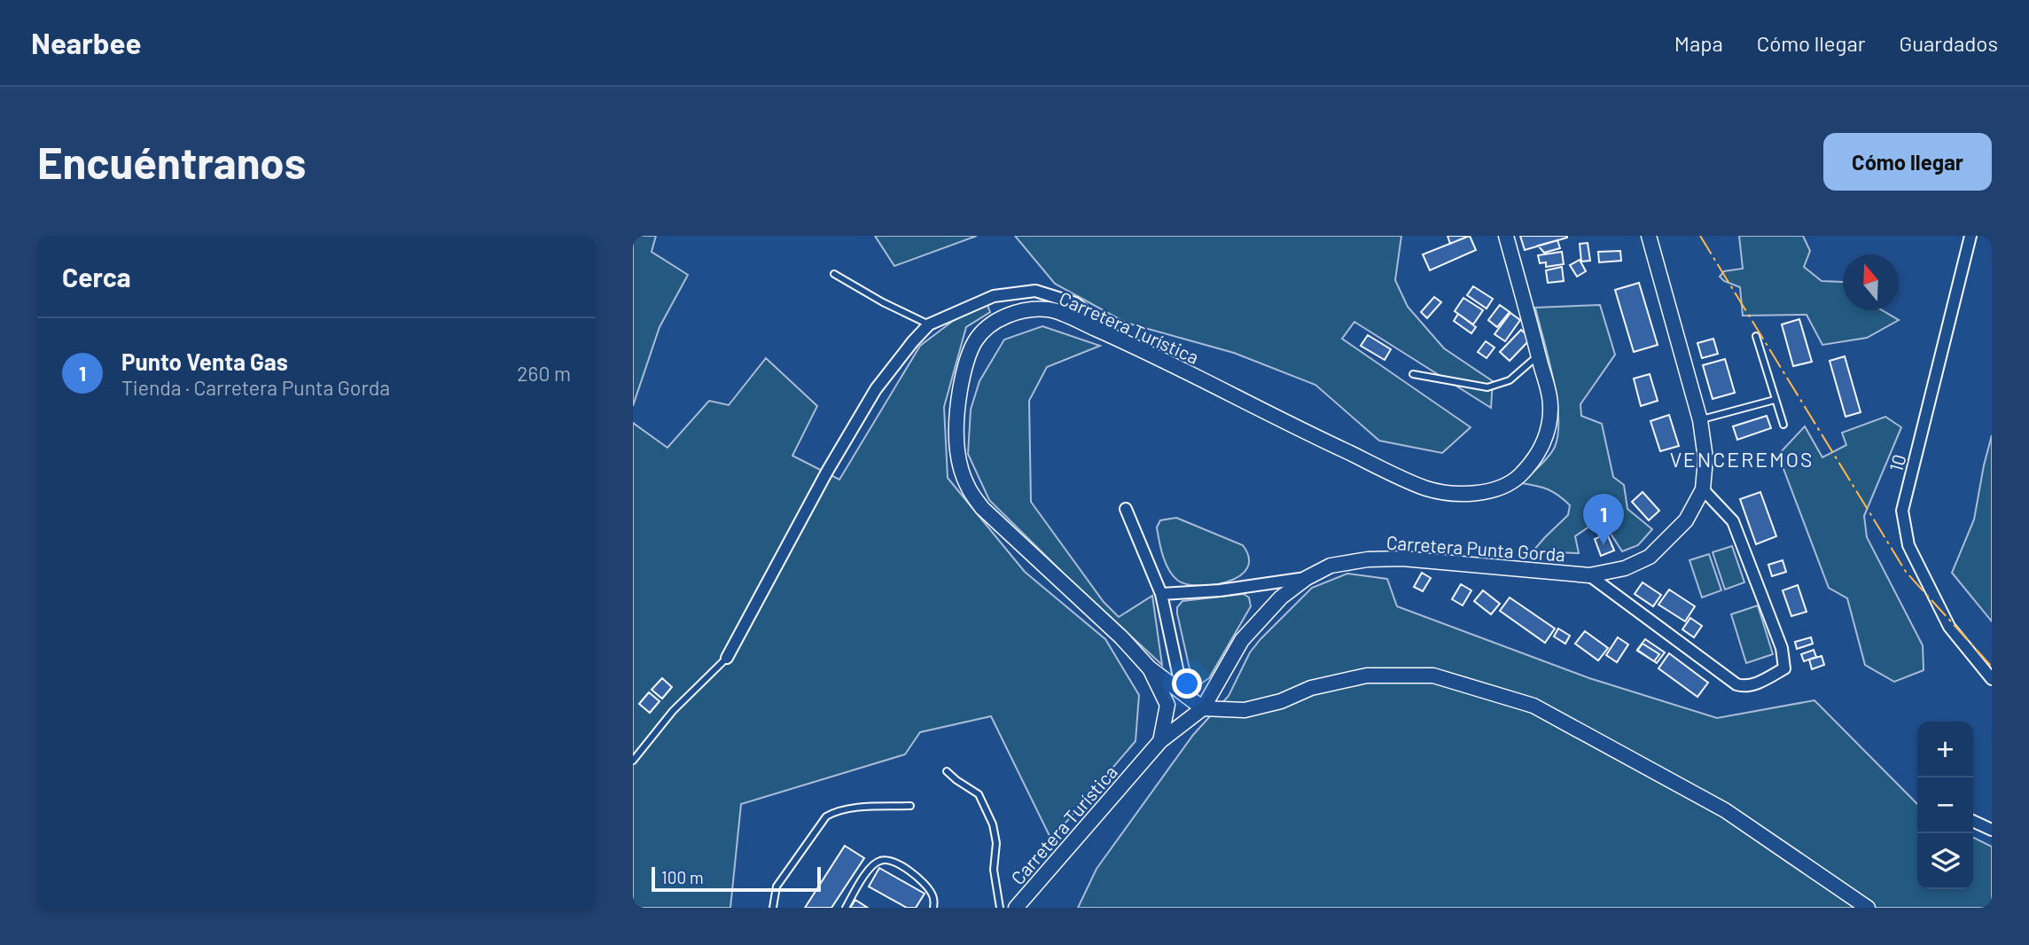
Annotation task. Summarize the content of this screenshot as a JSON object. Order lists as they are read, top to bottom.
{
  "streets": {
    "main road": ["Carretera Turística", "Carretera Punta Gorda"],
    "street": ["10"]
  },
  "crossings": [
    ["Carretera Turística", "Carretera Punta Gorda"]
  ],
  "districts": ["VENCEREMOS"],
  "scale_bar": "100 m",
  "north": "top",
  "page": {
    "header": "Nearbee",
    "nav": ["Mapa", "Cómo llegar", "Guardados"],
    "buttons": "Cómo llegar",
    "title": "Encuéntranos",
    "heading": "Cerca",
    "list": [
      {
        "mark": "1",
        "name": "Punto Venta Gas",
        "note": "Tienda · Carretera Punta Gorda",
        "value": "260 m"
      }
    ],
    "pins": "1",
    "map_buttons": ["+", "−"],
    "scale": "100 m"
  }
}
